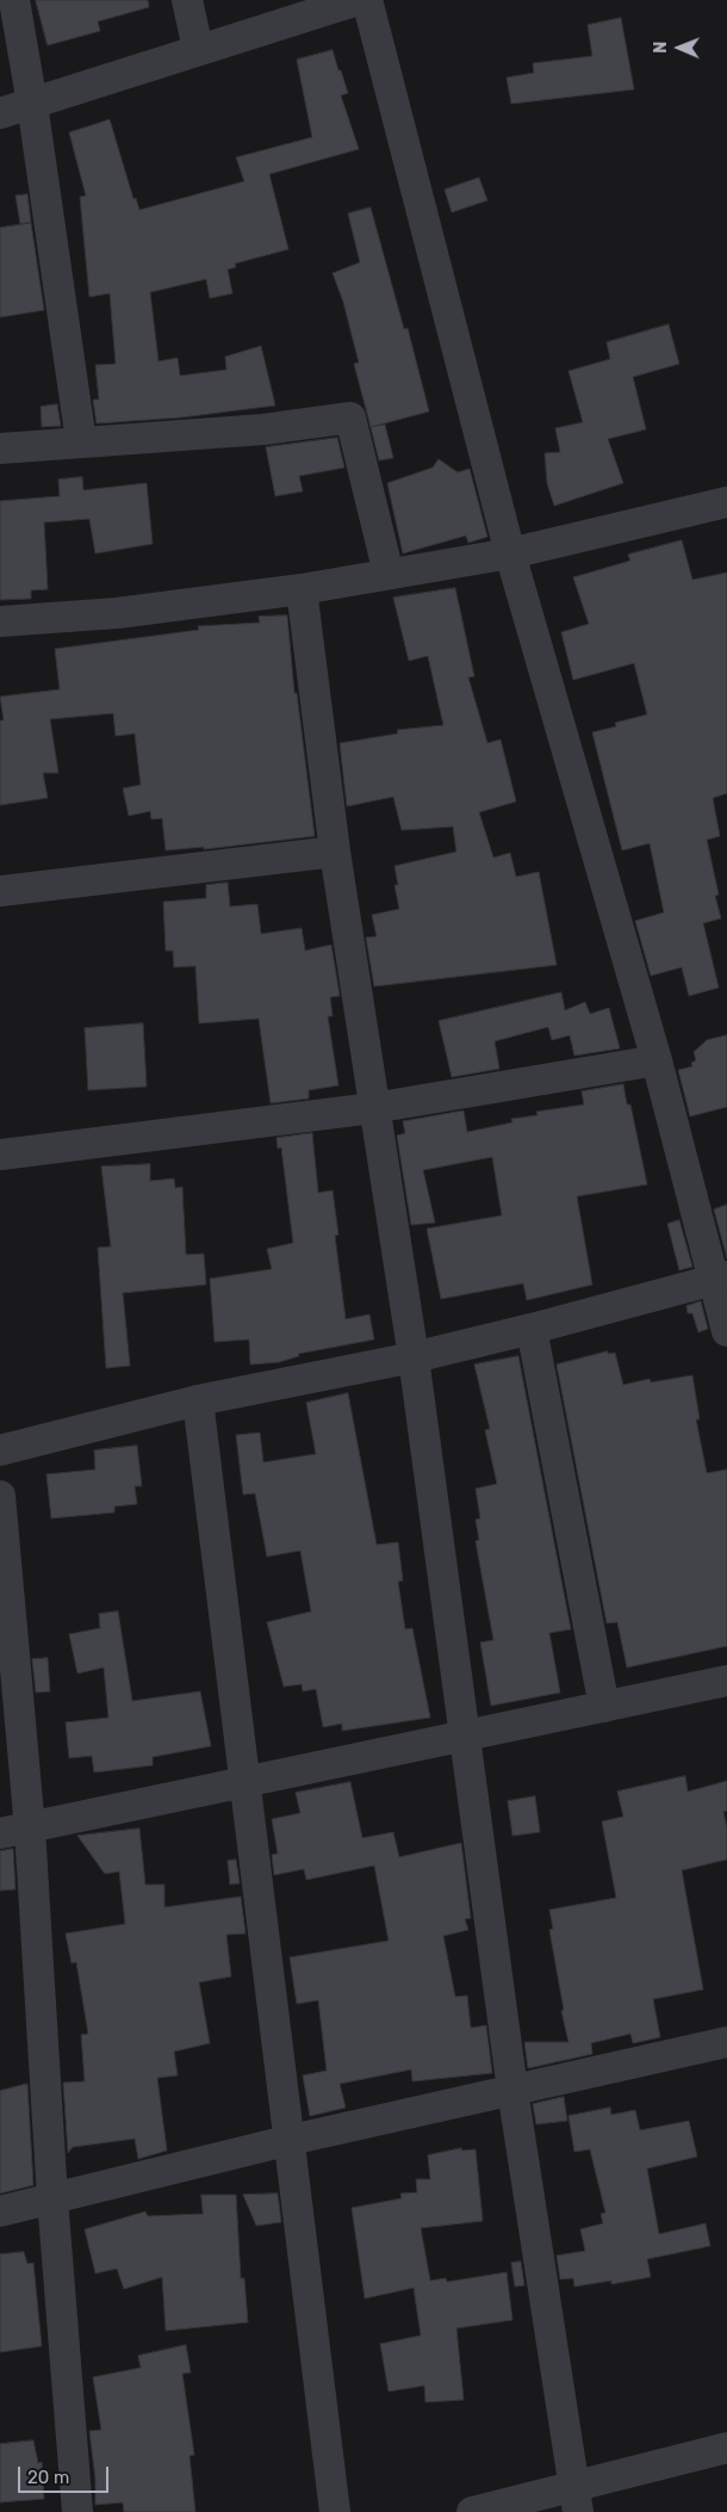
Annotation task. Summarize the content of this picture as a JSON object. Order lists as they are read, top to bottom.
{
  "scale_bar": "20 m",
  "north": "left"
}
